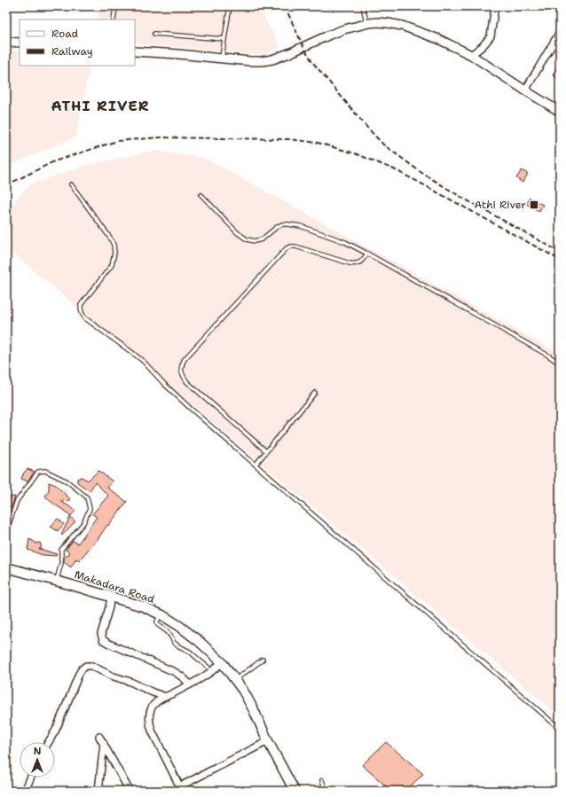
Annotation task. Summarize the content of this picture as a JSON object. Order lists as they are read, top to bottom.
{
  "streets": {
    "main road": ["Makadara Road"]
  },
  "districts": ["ATHI RIVER"],
  "places": {
    "transit": ["Athi River"]
  },
  "legend": ["Road", "Railway"],
  "north": "top"
}
